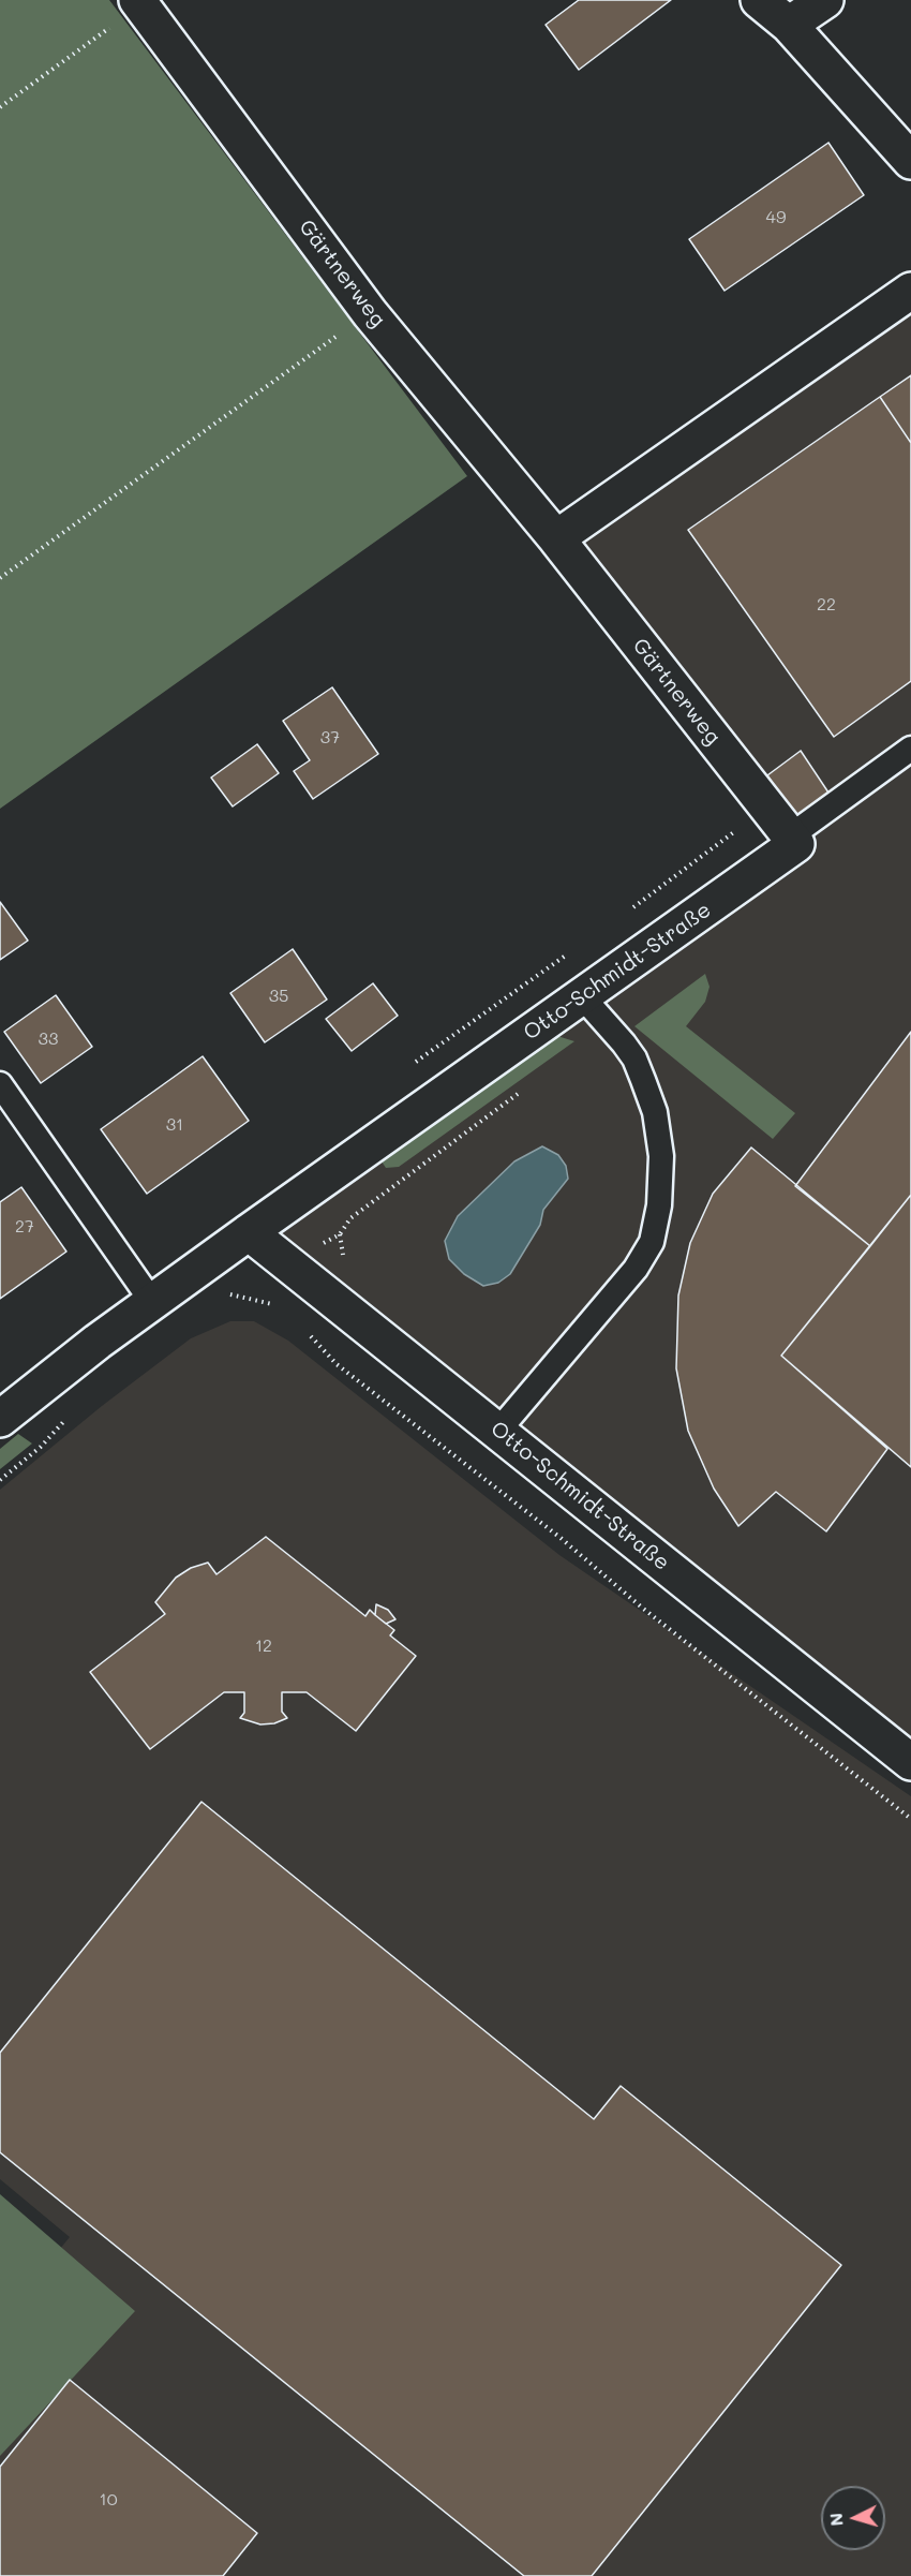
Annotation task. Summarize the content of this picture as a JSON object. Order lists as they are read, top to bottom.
{
  "streets": {
    "street": ["Gärtnerweg", "Otto-Schmidt-Straße"]
  },
  "crossings": [
    ["Gärtnerweg", "Otto-Schmidt-Straße"]
  ],
  "house_numbers": [
    "49",
    "22",
    "37",
    "35",
    "33",
    "31",
    "27",
    "12",
    "10"
  ],
  "north": "left"
}
